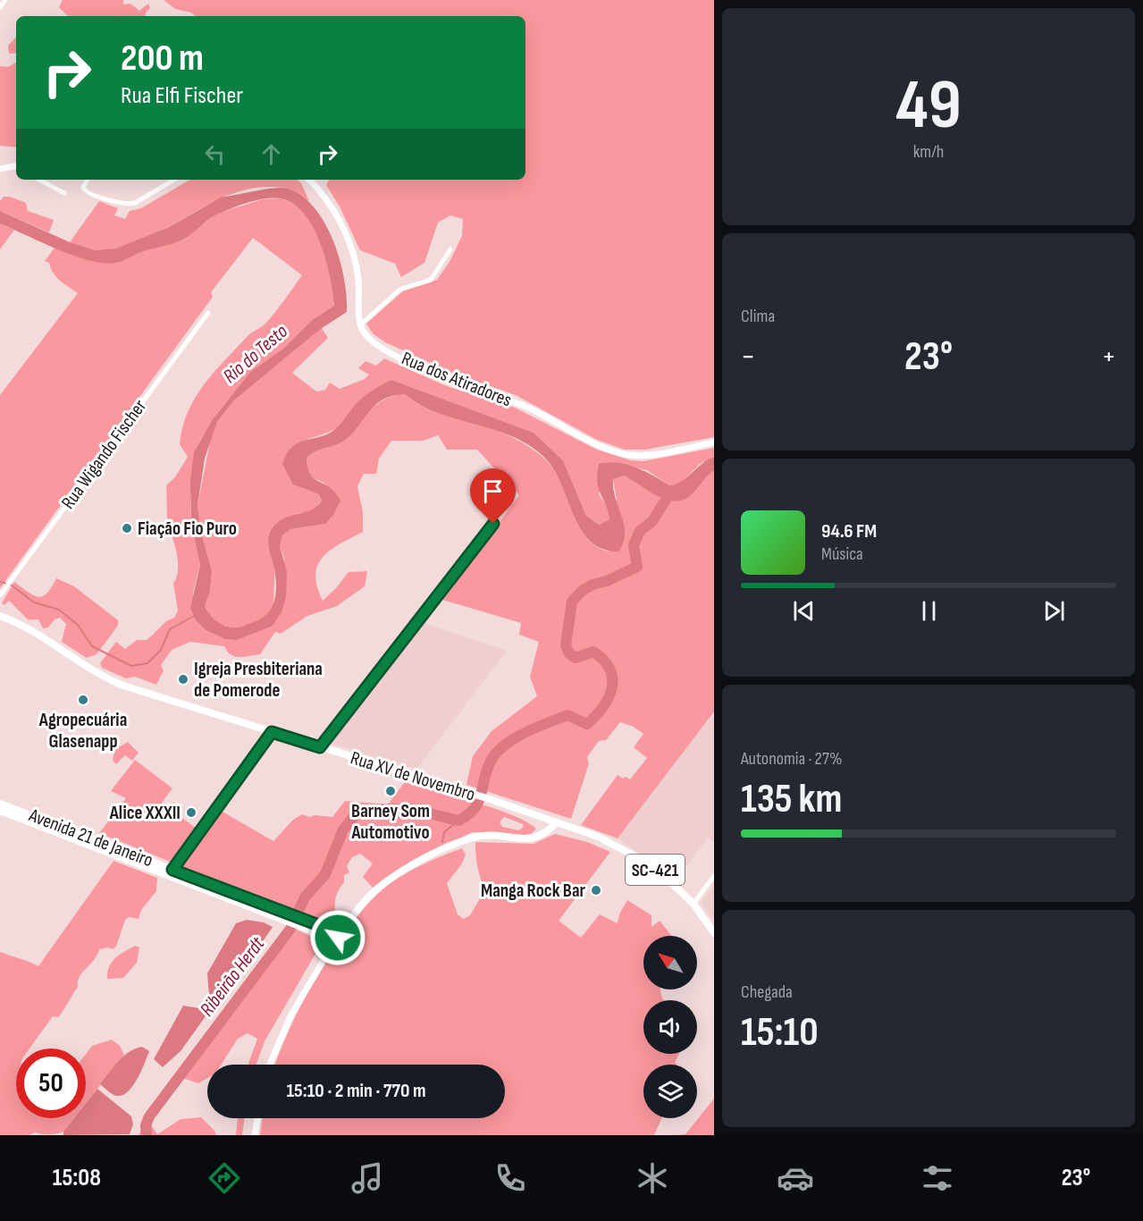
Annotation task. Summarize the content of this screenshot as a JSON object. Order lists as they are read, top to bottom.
{
  "streets": {
    "main road": ["Rua XV de Novembro", "Avenida 21 de Janeiro", "SC-421"],
    "street": ["Rua dos Atiradores", "Rua Wigando Fischer"]
  },
  "water": ["Rio do Testo", "Ribeirão Herdt"],
  "places": [
    "Fiação Fio Puro",
    "Igreja Presbiteriana de Pomerode",
    "Agropecuária Glasenapp",
    "Barney Som Automotivo",
    "Alice XXXII",
    "Manga Rock Bar"
  ],
  "north": "top left",
  "page": {
    "tile": [
      ["49", "km/h"],
      "Clima",
      ["Autonomia · 27%", "135 km"],
      ["Chegada", "15:10"]
    ],
    "turn": ["200 m", "Rua Elfi Fischer"],
    "heat": ["−", "23°", "+"],
    "song": ["94.6 FM", "Música"],
    "limit": "50",
    "trip": "15:10 · 2 min · 770 m",
    "tabs": ["15:08", "23°"]
  }
}
